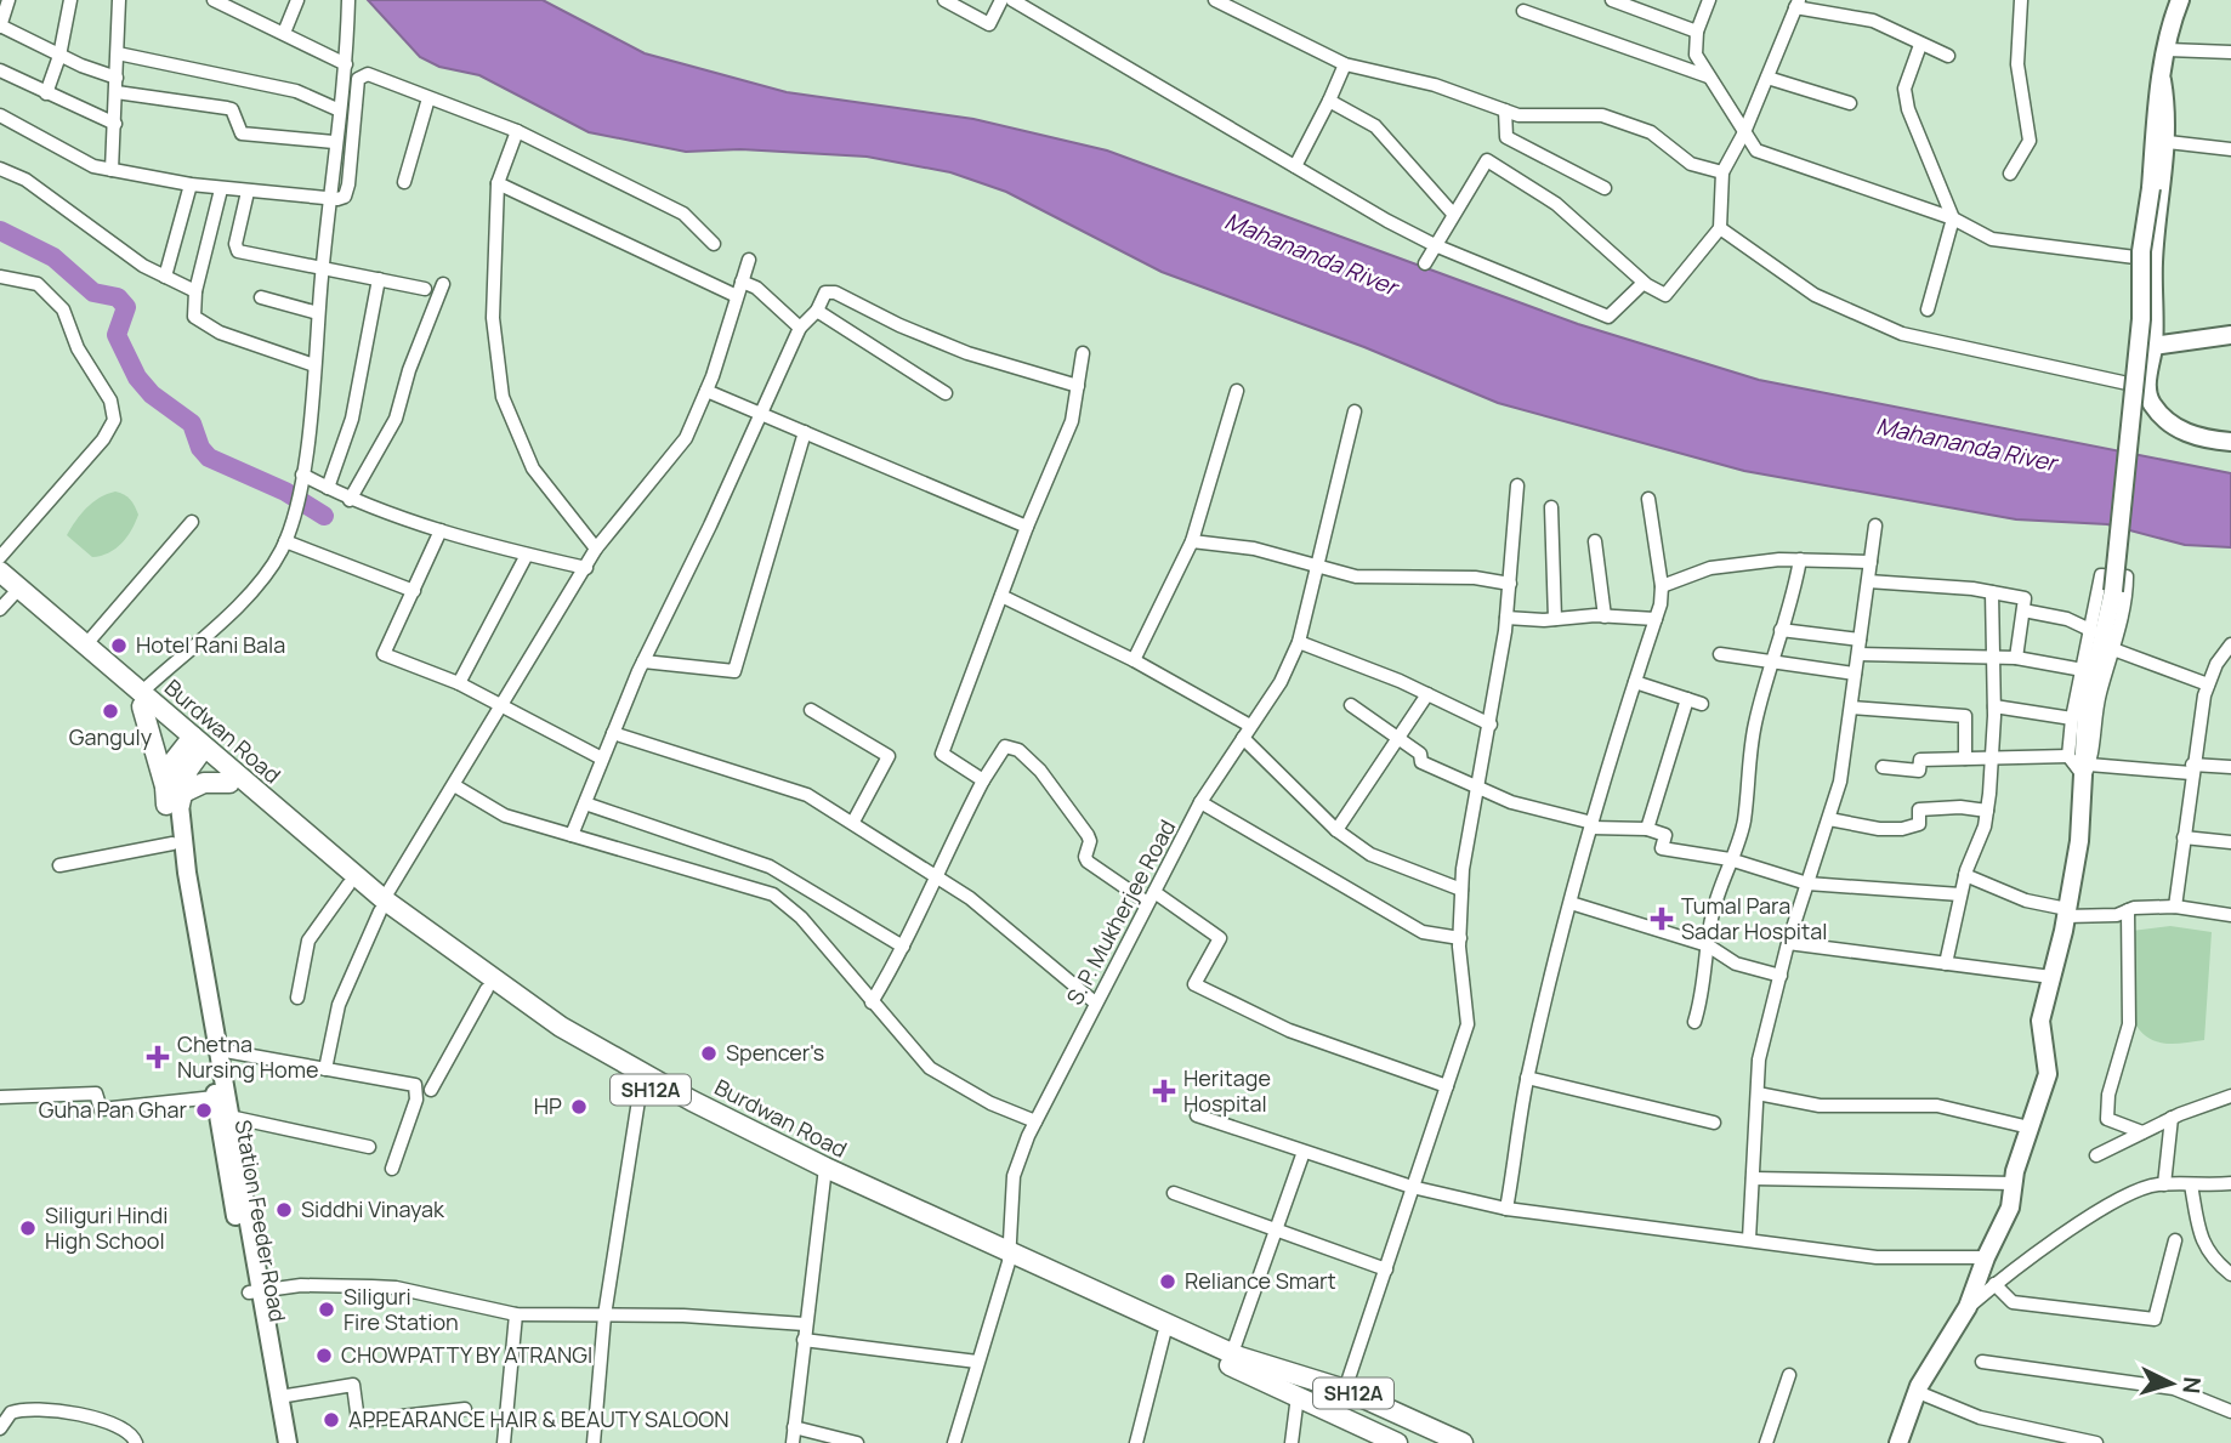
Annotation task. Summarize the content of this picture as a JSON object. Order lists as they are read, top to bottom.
{
  "streets": {
    "main road": ["Burdwan Road", "SH12A"],
    "street": ["S. P. Mukherjee Road", "Station Feeder Road"]
  },
  "crossings": [
    ["Burdwan Road", "S. P. Mukherjee Road"]
  ],
  "water": ["Mahananda River"],
  "places": {
    "other": [
      "Hotel Rani Bala",
      "Ganguly",
      "Spencer's",
      "HP",
      "Guha Pan Ghar",
      "Siddhi Vinayak",
      "Siliguri Hindi High School",
      "Reliance Smart",
      "Siliguri Fire Station",
      "CHOWPATTY BY ATRANGI",
      "APPEARANCE HAIR & BEAUTY SALOON"
    ],
    "health": ["Tumal Para Sadar Hospital", "Chetna Nursing Home", "Heritage Hospital"]
  },
  "north": "right"
}
